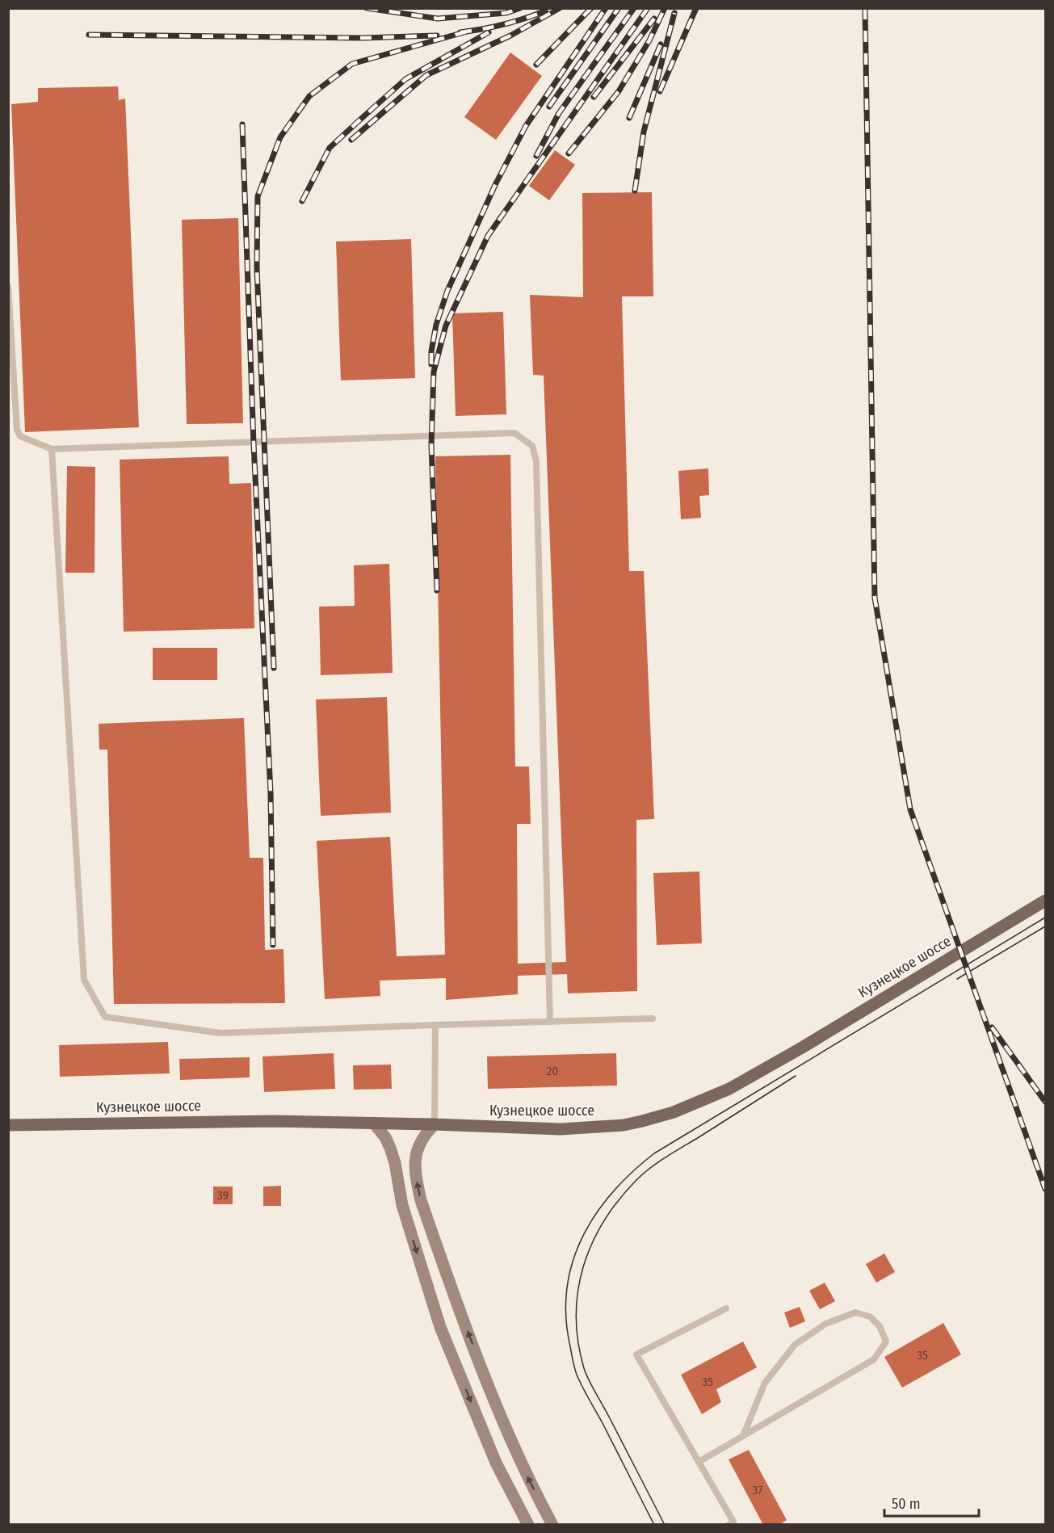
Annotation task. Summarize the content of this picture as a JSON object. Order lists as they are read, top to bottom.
{
  "streets": {
    "main road": ["Кузнецкое шоссе"]
  },
  "house_numbers": [
    "20",
    "39",
    "35",
    "35",
    "37"
  ],
  "scale_bar": "50 m"
}
